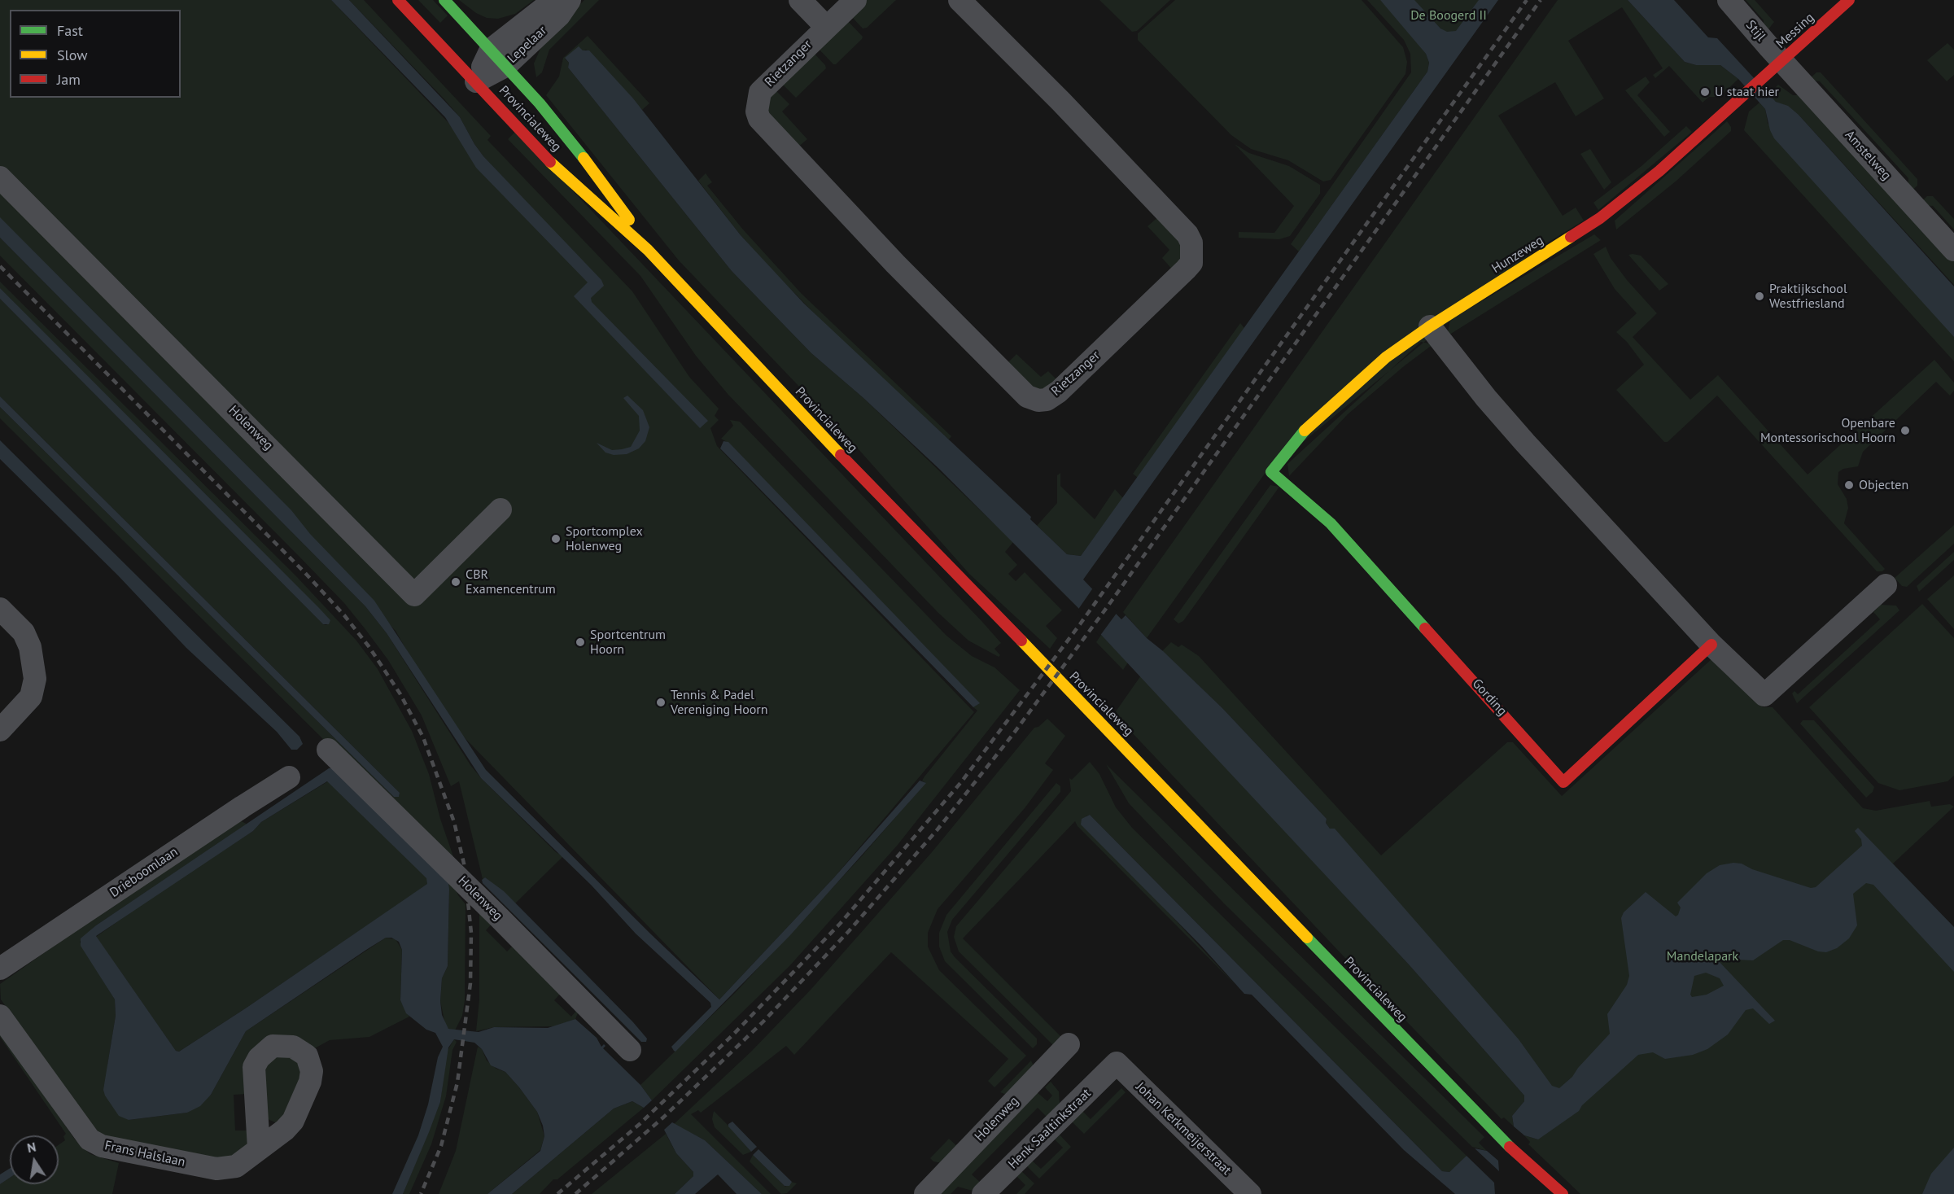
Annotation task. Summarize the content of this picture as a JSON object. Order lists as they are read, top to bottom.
{
  "streets": {
    "main road": [
      "Messing",
      "Provincialeweg",
      "Hunzeweg",
      "Gording"
    ],
    "street": [
      "Stijl",
      "Lepelaar",
      "Rietzanger",
      "Amstelweg",
      "Holenweg",
      "Drieboomlaan",
      "Henk Saaltinkstraat",
      "Johan Kerkmeijerstraat",
      "Frans Halslaan"
    ]
  },
  "crossings": [
    ["Stijl", "Messing"],
    ["Stijl", "Amstelweg"],
    ["Stijl", "Hunzeweg"],
    ["Messing", "Amstelweg"],
    ["Messing", "Hunzeweg"],
    ["Lepelaar", "Provincialeweg"],
    ["Amstelweg", "Hunzeweg"],
    ["Hunzeweg", "Gording"],
    ["Henk Saaltinkstraat", "Johan Kerkmeijerstraat"]
  ],
  "parks": ["De Boogerd II", "Mandelapark"],
  "places": [
    "U staat hier",
    "Praktijkschool Westfriesland",
    "Openbare Montessorischool Hoorn",
    "Objecten",
    "Sportcomplex Holenweg",
    "CBR Examencentrum",
    "Sportcentrum Hoorn",
    "Tennis & Padel Vereniging Hoorn"
  ],
  "legend": ["Fast", "Slow", "Jam"],
  "north": "top"
}
